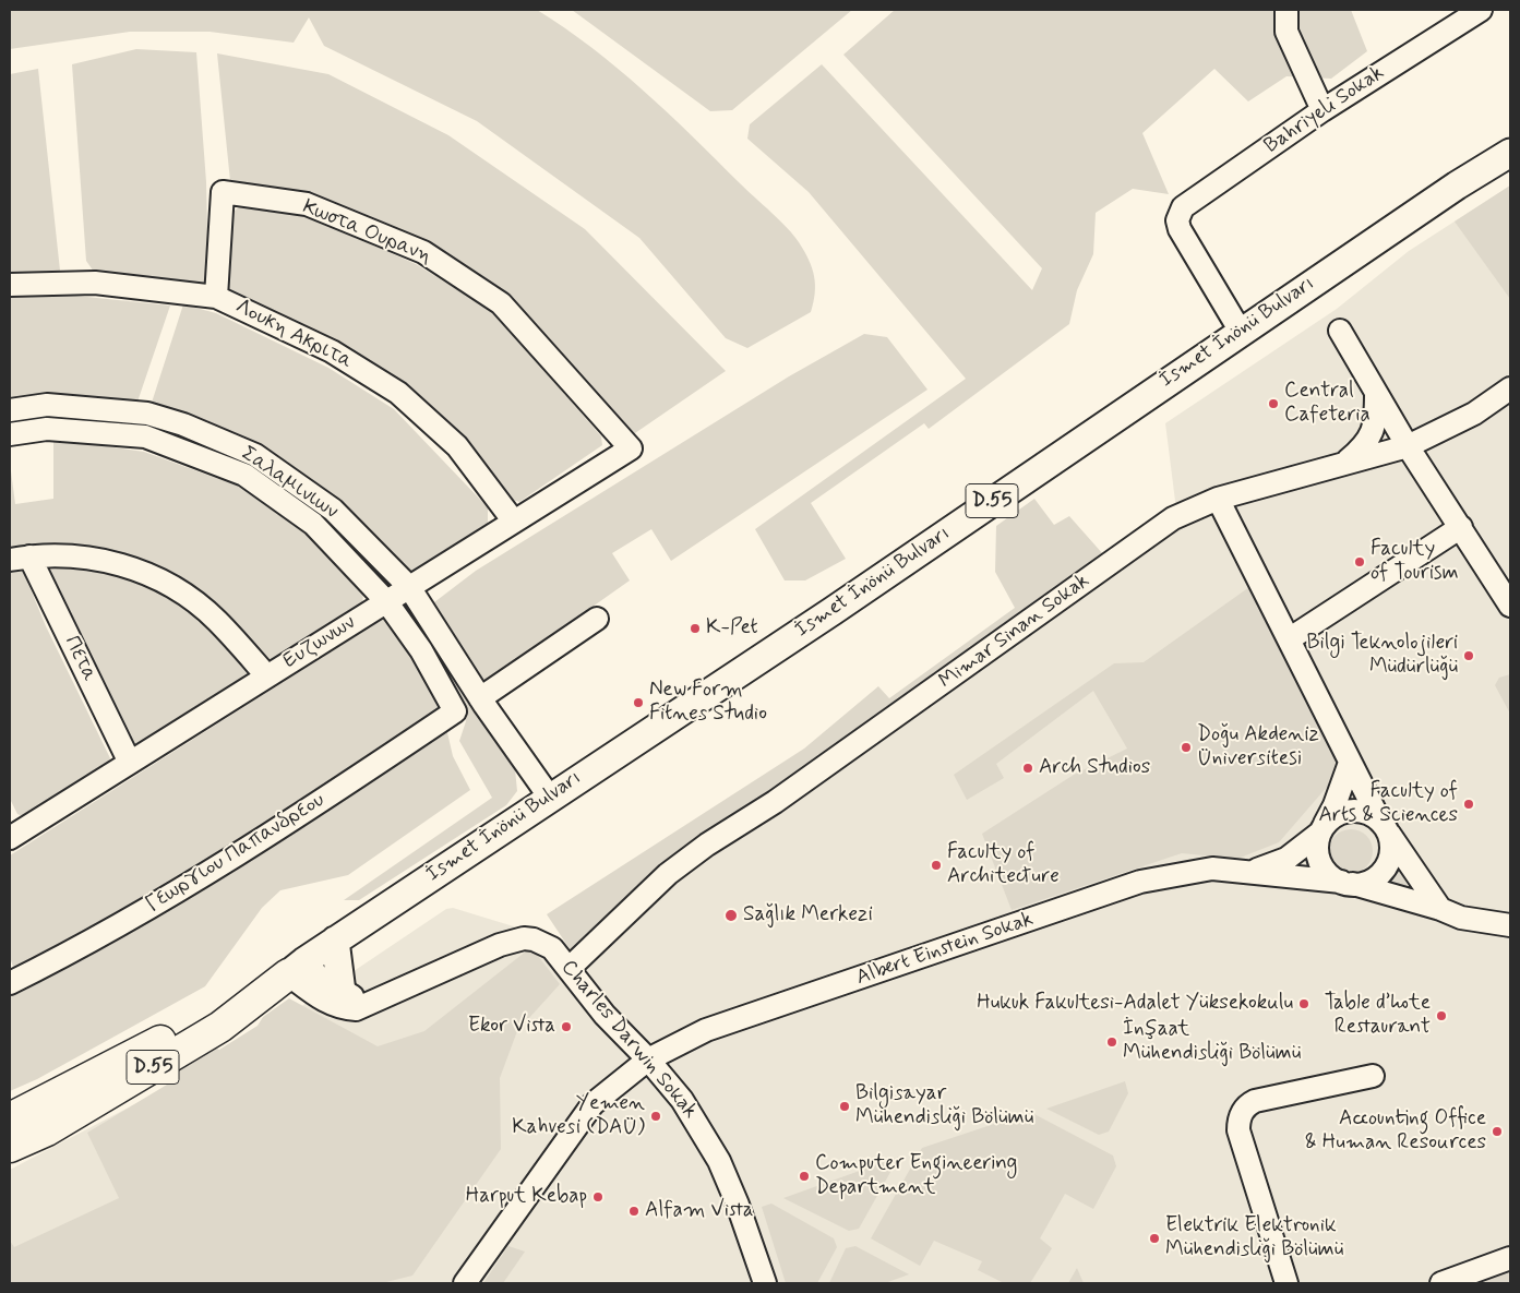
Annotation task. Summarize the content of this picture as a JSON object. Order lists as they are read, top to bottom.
{
  "streets": {
    "highway": ["D.55"],
    "main road": ["İsmet İnönü Bulvarı"],
    "street": [
      "Bahriyeli Sokak",
      "Κωστα Ουρανη",
      "Λουκη Ακριτα",
      "Σαλαμινιων",
      "Mimar Sinan Sokak",
      "Ευζωνων",
      "Πετα",
      "Γεωργιου Παπανδρεου",
      "Albert Einstein Sokak",
      "Charles Darwin Sokak"
    ]
  },
  "crossings": [
    ["Bahriyeli Sokak", "İsmet İnönü Bulvarı"],
    ["Κωστα Ουρανη", "Λουκη Ακριτα"],
    ["Κωστα Ουρανη", "Ευζωνων"],
    ["İsmet İnönü Bulvarı", "Σαλαμινιων"],
    ["İsmet İnönü Bulvarı", "D.55"],
    ["Λουκη Ακριτα", "Ευζωνων"],
    ["Σαλαμινιων", "Ευζωνων"],
    ["Σαλαμινιων", "Γεωργιου Παπανδρεου"],
    ["Mimar Sinan Sokak", "Charles Darwin Sokak"],
    ["Ευζωνων", "Πετα"],
    ["Albert Einstein Sokak", "Charles Darwin Sokak"]
  ],
  "places": [
    "Central Cafeteria",
    "Faculty of Tourism",
    "K-Pet",
    "Bilgi Teknolojileri Müdürlüğü",
    "New Form Fitnes Studio",
    "Doğu Akdeniz Üniversitesi",
    "Arch Studios",
    "Faculty of Arts & Sciences",
    "Faculty of Architecture",
    "Sağlık Merkezi",
    "Hukuk Fakultesi-Adalet Yüksekokulu",
    "Table d’hote Restaurant",
    "Ekor Vista",
    "İnşaat Mühendisliği Bölümü",
    "Bilgisayar Mühendisliği Bölümü",
    "Yemen Kahvesi (DAÜ)",
    "Accounting Office & Human Resources",
    "Computer Engineering Department",
    "Harput Kebap",
    "Alfam Vista",
    "Elektrik Elektronik Mühendisliği Bölümü"
  ]
}
